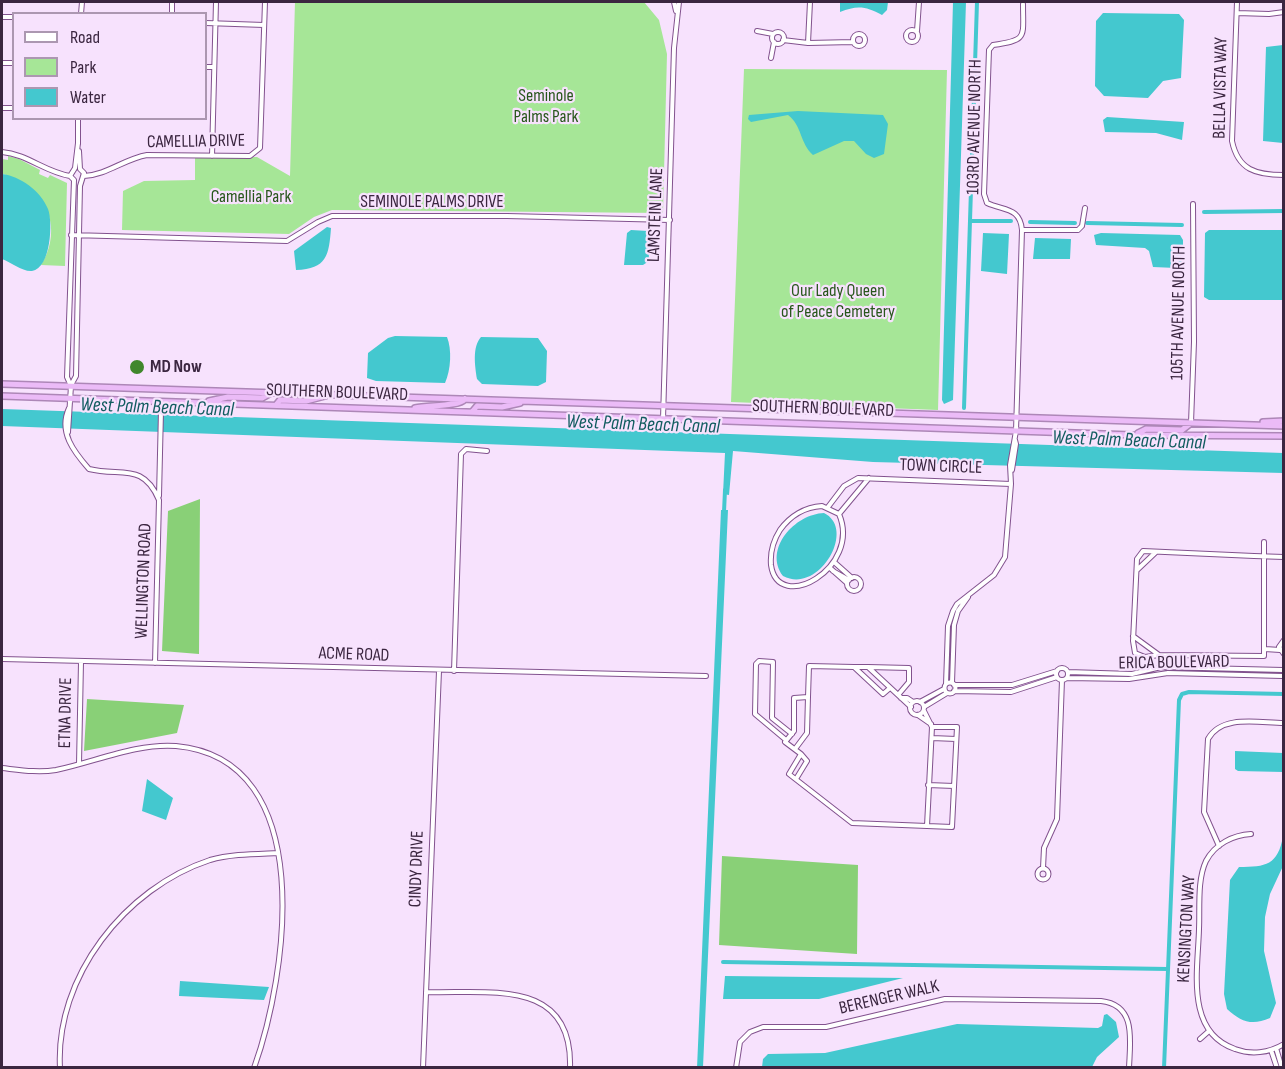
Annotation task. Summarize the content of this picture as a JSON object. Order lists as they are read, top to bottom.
{
  "streets": {
    "highway": ["SOUTHERN BOULEVARD"],
    "street": [
      "BELLA VISTA WAY",
      "103RD AVENUE NORTH",
      "CAMELLIA DRIVE",
      "SEMINOLE PALMS DRIVE",
      "LAMSTEIN LANE",
      "105TH AVENUE NORTH",
      "TOWN CIRCLE",
      "WELLINGTON ROAD",
      "ACME ROAD",
      "ERICA BOULEVARD",
      "ETNA DRIVE",
      "CINDY DRIVE",
      "KENSINGTON WAY",
      "BERENGER WALK"
    ]
  },
  "crossings": [
    ["SEMINOLE PALMS DRIVE", "LAMSTEIN LANE"],
    ["LAMSTEIN LANE", "SOUTHERN BOULEVARD"],
    ["105TH AVENUE NORTH", "SOUTHERN BOULEVARD"],
    ["SOUTHERN BOULEVARD", "WELLINGTON ROAD"],
    ["WELLINGTON ROAD", "ACME ROAD"],
    ["ACME ROAD", "ETNA DRIVE"],
    ["ACME ROAD", "CINDY DRIVE"]
  ],
  "water": ["West Palm Beach Canal"],
  "parks": ["Seminole Palms Park", "Camellia Park", "Our Lady Queen of Peace Cemetery"],
  "places": ["MD Now"],
  "legend": ["Road", "Park", "Water"]
}
